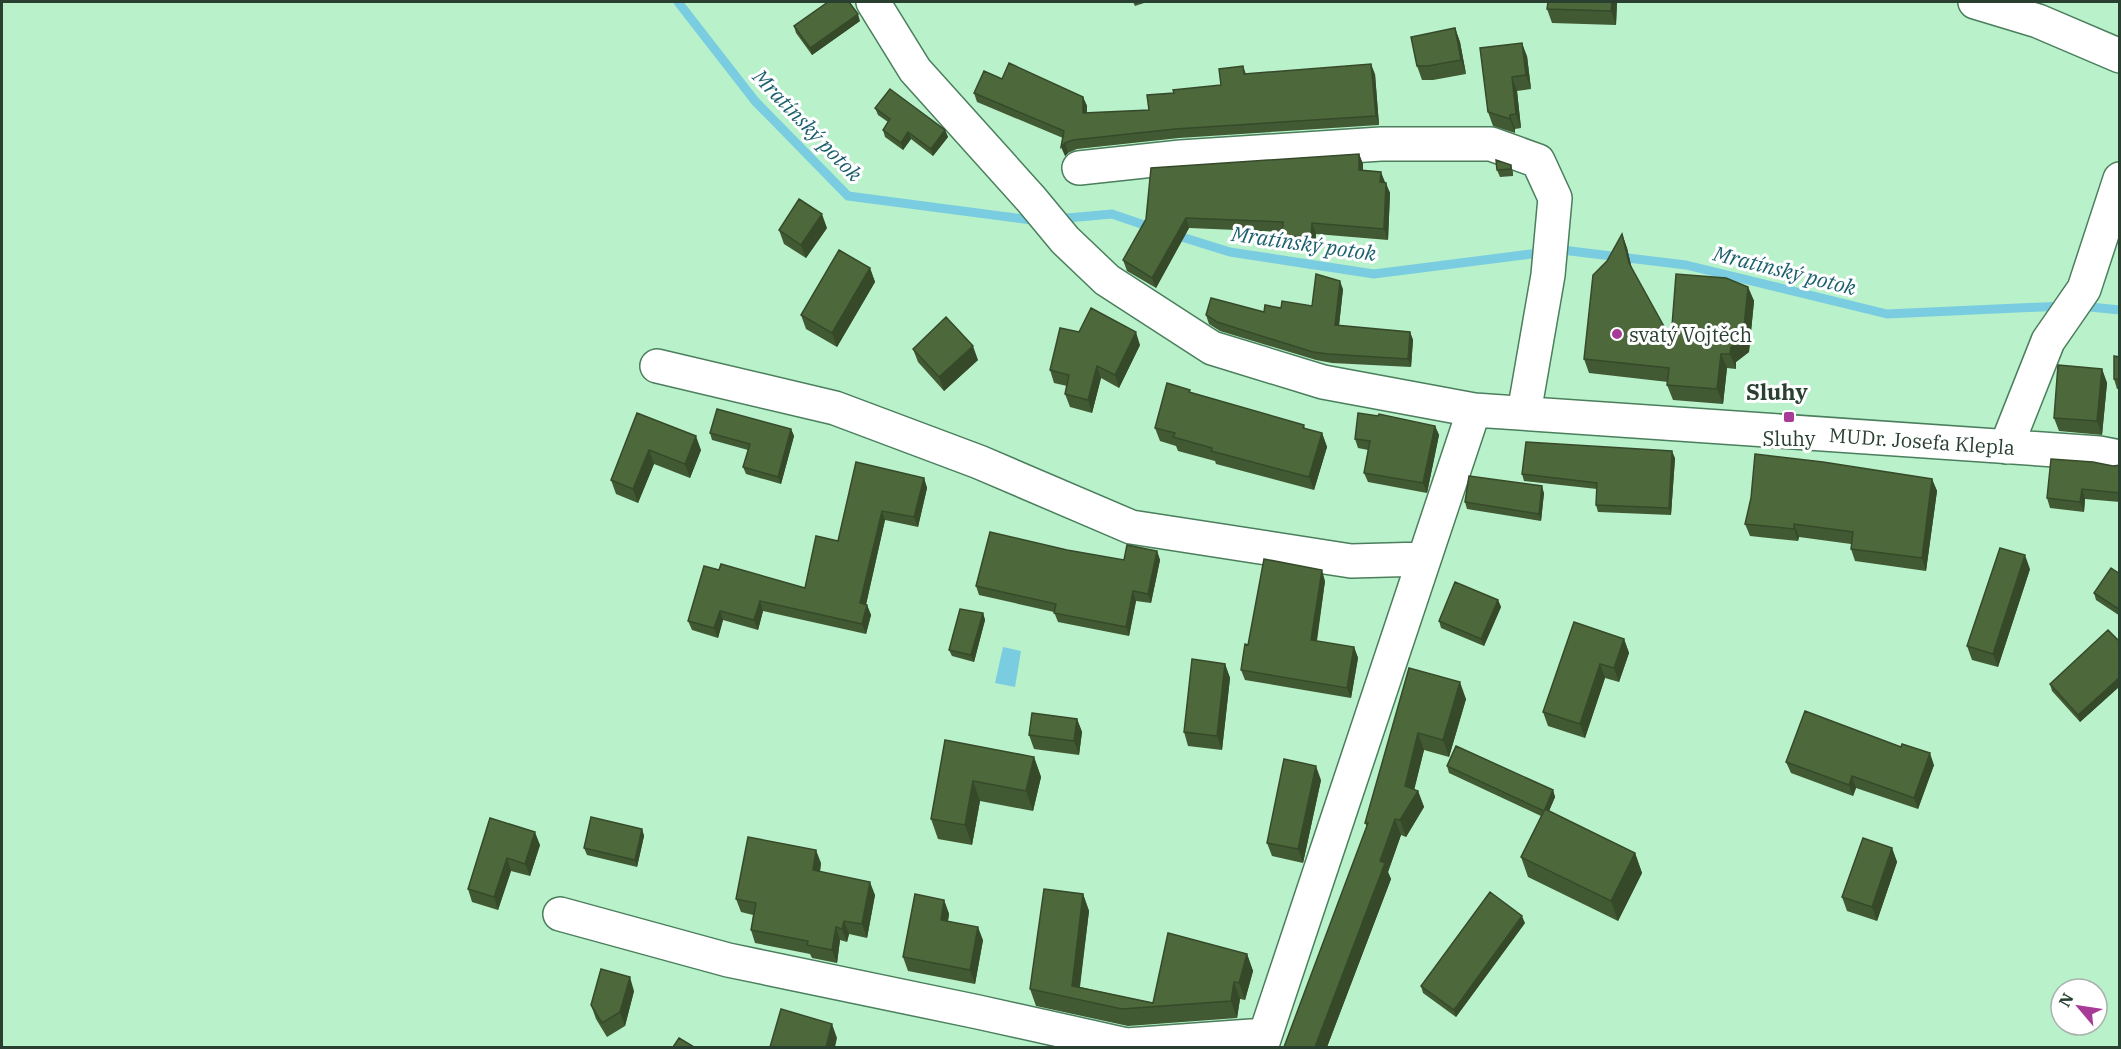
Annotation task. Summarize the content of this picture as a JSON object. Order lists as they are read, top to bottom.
{
  "streets": {
    "street": ["MUDr. Josefa Klepla"]
  },
  "districts": ["Sluhy"],
  "water": ["Mratínský potok"],
  "places": {
    "other": ["svatý Vojtěch"],
    "transit": ["Sluhy"]
  },
  "north": "top left"
}
